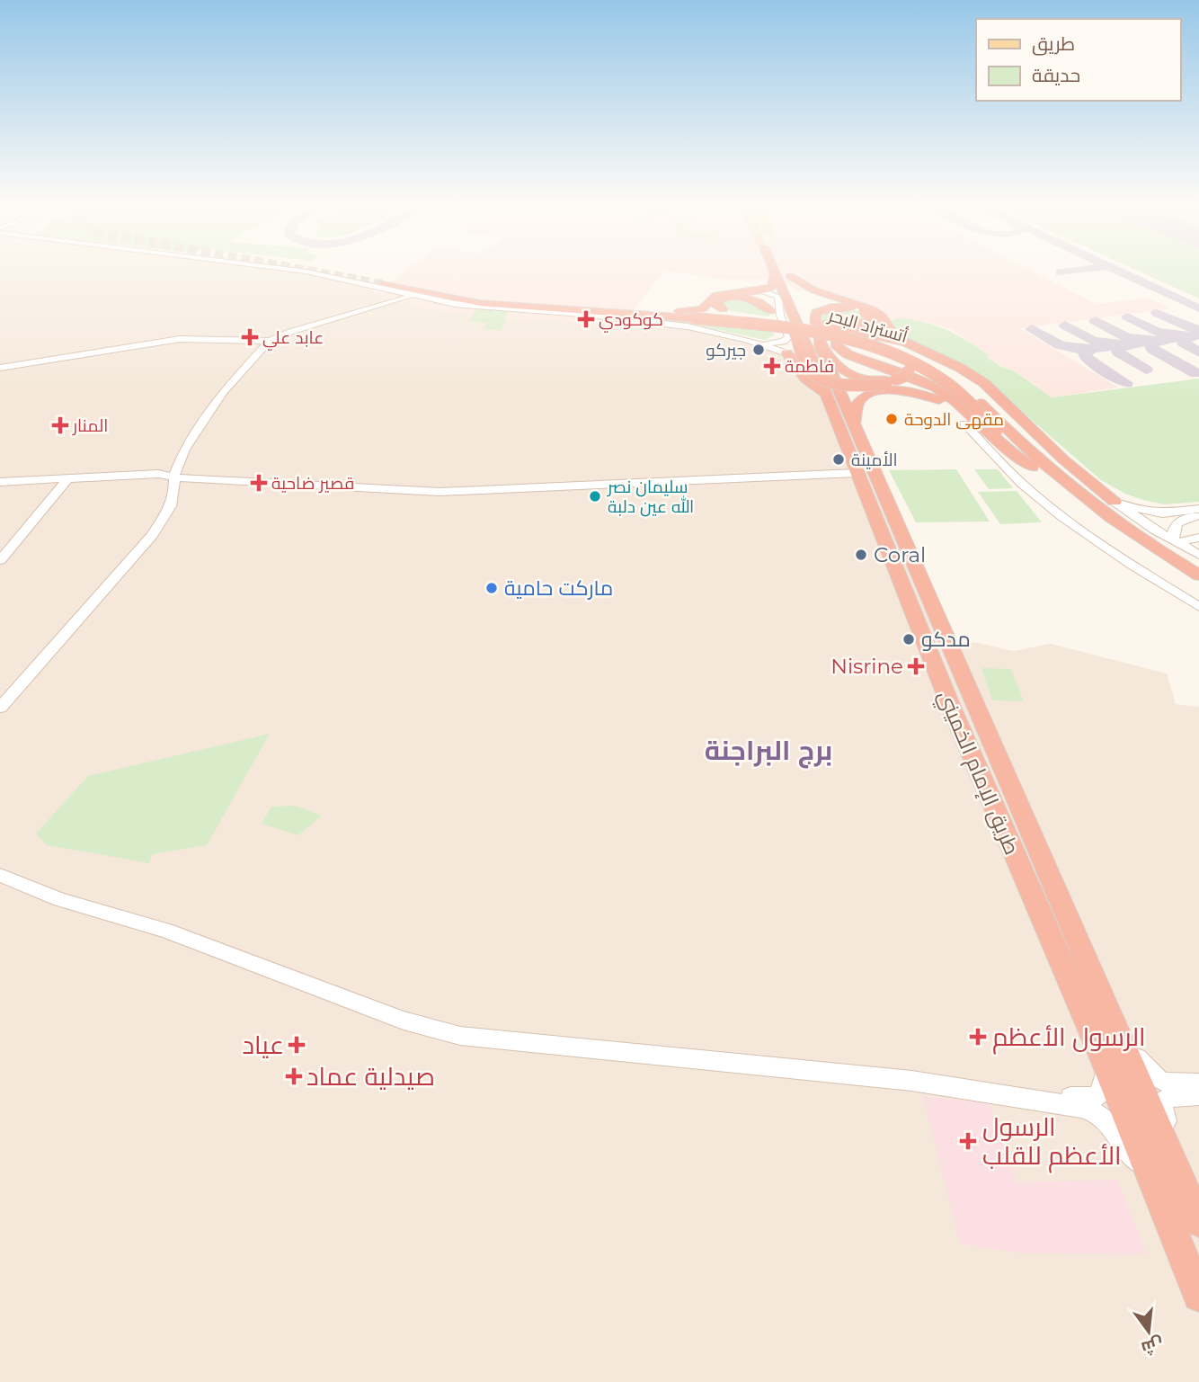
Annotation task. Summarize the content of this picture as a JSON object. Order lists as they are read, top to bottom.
{
  "streets": {
    "highway": ["أتستراد البحر", "طريق الإمام الخميني"]
  },
  "districts": ["برج البراجنة"],
  "places": {
    "health": [
      "كوكودي",
      "عابد علي",
      "فاطمة",
      "المنار",
      "قصير ضاحية",
      "Nisrine",
      "الرسول الأعظم",
      "عياد",
      "صيدلية عماد",
      "الرسول الأعظم للقلب"
    ],
    "other": [
      "جيركو",
      "مقهى الدوحة",
      "الأمينة",
      "سليمان نصر الله عين دلبة",
      "Coral",
      "ماركت حامية",
      "مدكو"
    ]
  },
  "legend": ["طريق", "حديقة"],
  "north": "bottom"
}
